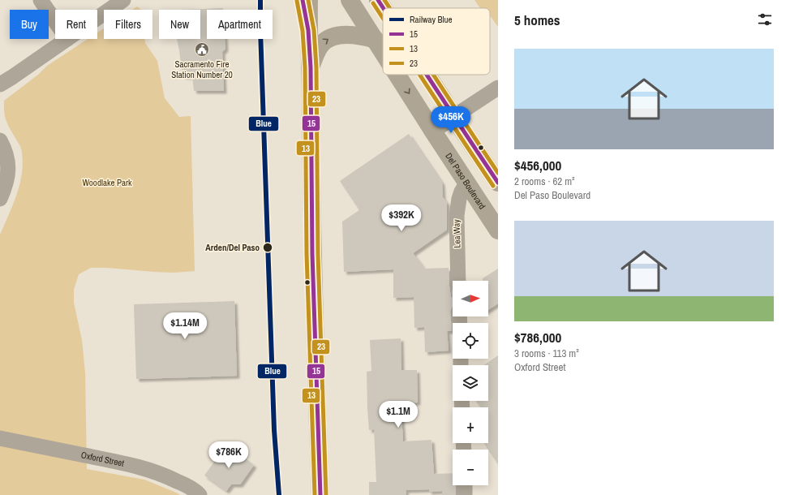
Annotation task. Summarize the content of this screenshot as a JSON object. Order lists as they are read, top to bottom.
{
  "streets": {
    "main road": ["Del Paso Boulevard"],
    "street": ["Lea Way", "Oxford Street"]
  },
  "crossings": [
    ["Del Paso Boulevard", "Lea Way"]
  ],
  "parks": ["Woodlake Park"],
  "places": {
    "public building": ["Sacramento Fire Station Number 20"],
    "other": ["Arden/Del Paso"]
  },
  "lines": [
    "rail line Blue",
    "transit line 15",
    "transit line 23",
    "transit line 13"
  ],
  "legend": [
    "Railway Blue",
    "15",
    "13",
    "23"
  ],
  "north": "right",
  "page": {
    "heading": "5 homes",
    "chip": [
      "Buy",
      "Rent",
      "Filters",
      "New",
      "Apartment"
    ],
    "list": [
      {
        "name": "$456,000",
        "note": "2 rooms · 62 m² · Del Paso Boulevard"
      },
      {
        "name": "$786,000",
        "note": "3 rooms · 113 m² · Oxford Street"
      }
    ],
    "price": [
      "$456K",
      "$392K",
      "$1.14M",
      "$1.1M",
      "$786K"
    ],
    "map_buttons": ["+", "−"]
  }
}
